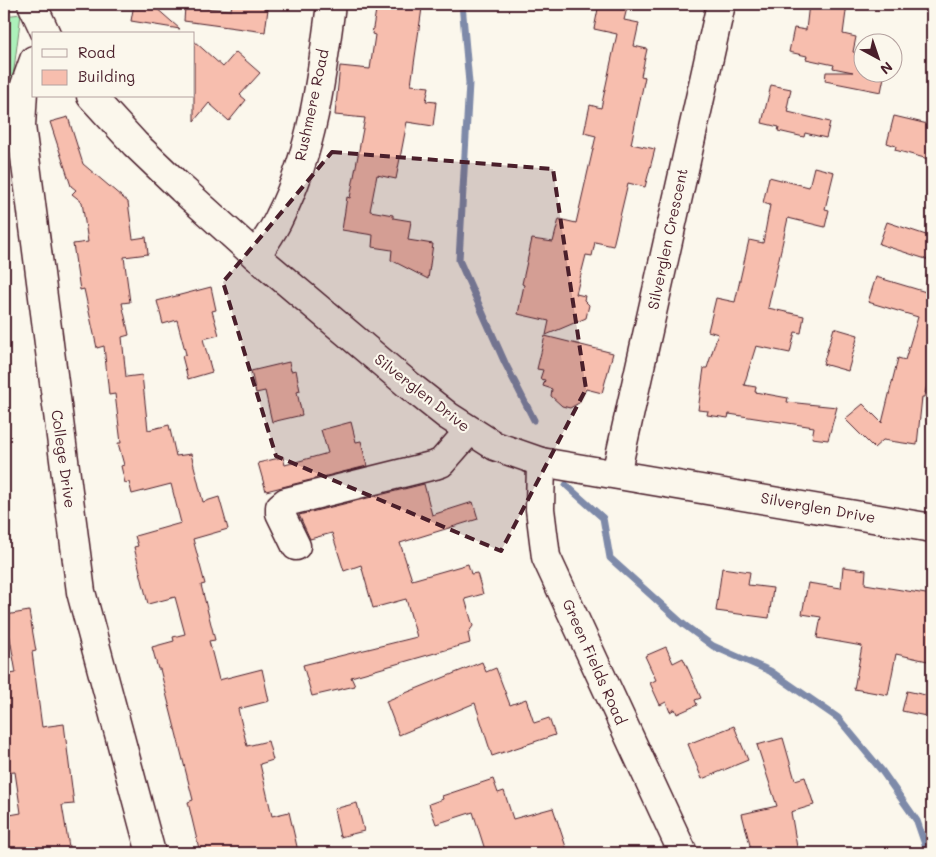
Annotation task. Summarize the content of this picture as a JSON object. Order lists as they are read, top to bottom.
{
  "streets": {
    "street": [
      "Rushmere Road",
      "Silverglen Crescent",
      "Silverglen Drive",
      "College Drive",
      "Green Fields Road"
    ]
  },
  "crossings": [
    ["Rushmere Road", "Silverglen Drive"],
    ["Silverglen Crescent", "Silverglen Drive"],
    ["Silverglen Drive", "Green Fields Road"]
  ],
  "legend": ["Road", "Building"],
  "north": "bottom right"
}
